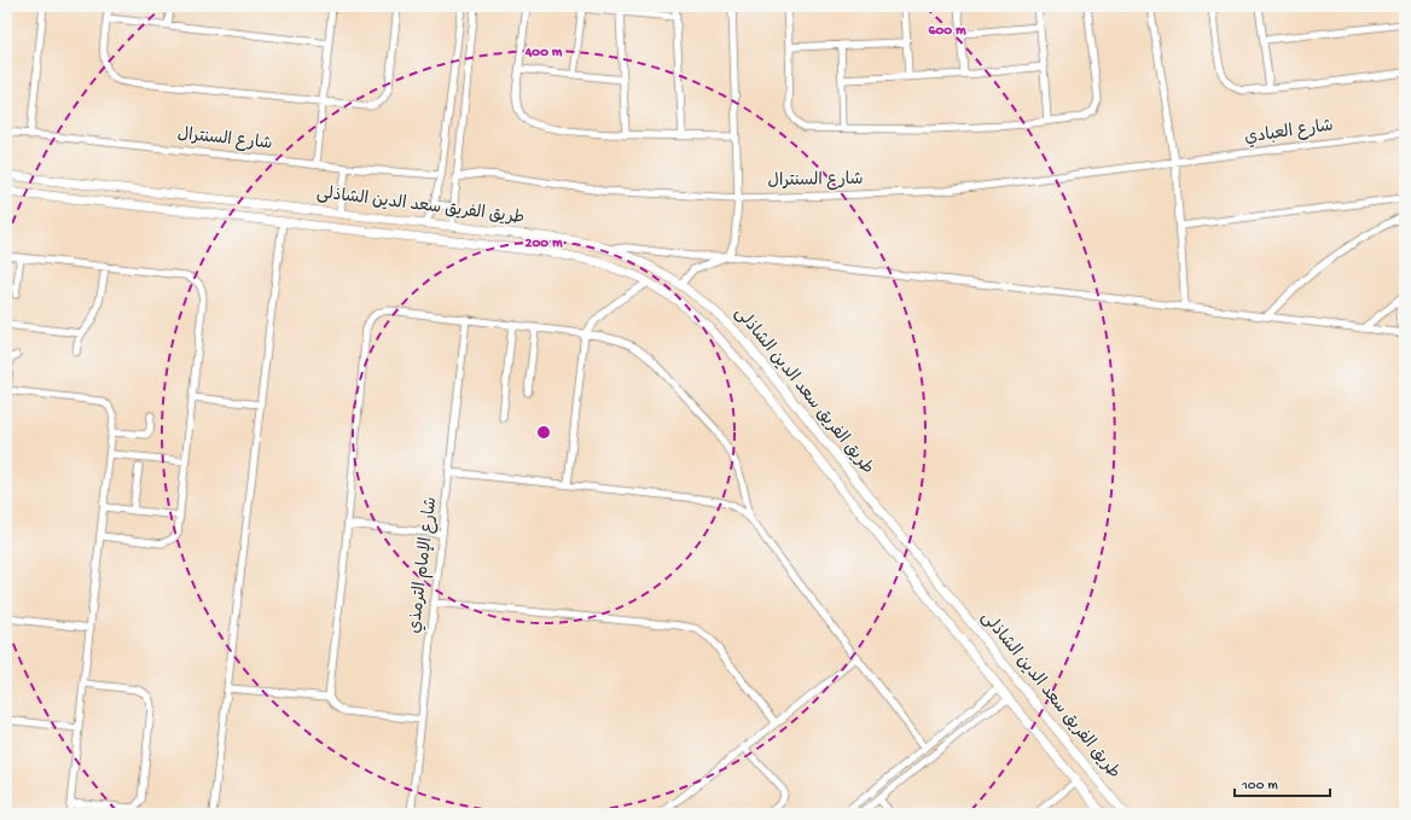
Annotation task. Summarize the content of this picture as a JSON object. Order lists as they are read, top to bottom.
{
  "streets": {
    "street": [
      "شارع العبادي",
      "شارع السنترال",
      "طريق الفريق سعد الدين الشاذلى",
      "شارع الإمام الترمذي"
    ]
  },
  "crossings": [
    ["شارع العبادي", "شارع السنترال"]
  ],
  "scale_bar": "100 m",
  "rings": ["600 m", "400 m", "200 m"]
}
